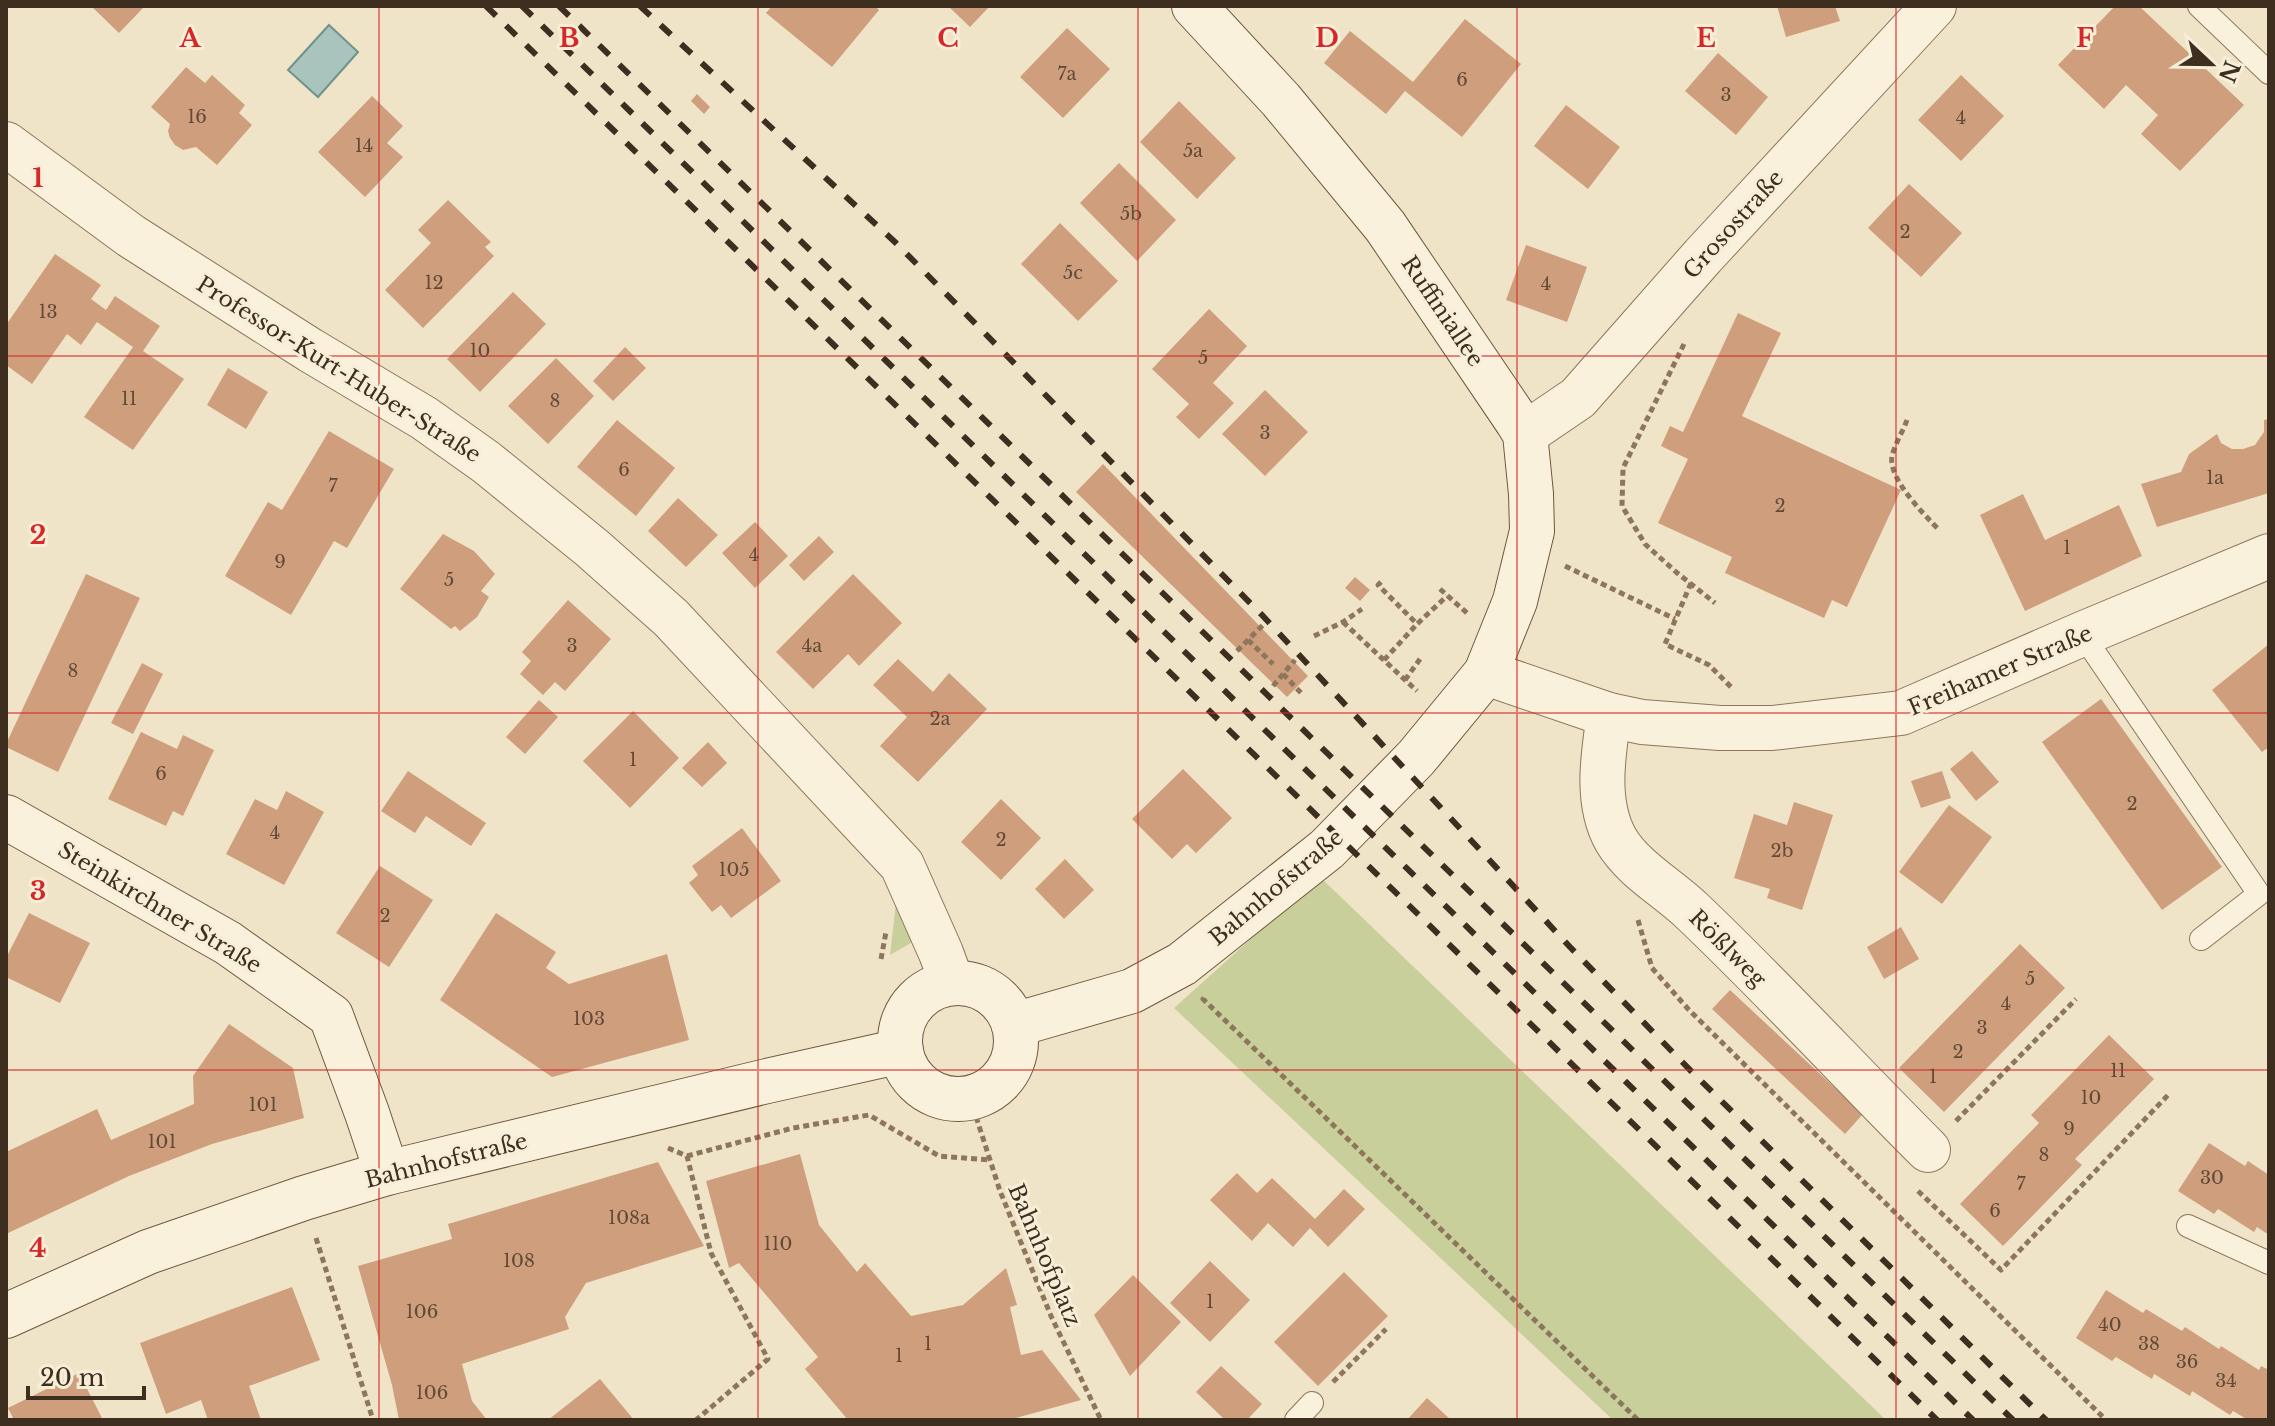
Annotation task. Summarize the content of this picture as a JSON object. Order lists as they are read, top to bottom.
{
  "streets": {
    "street": [
      "Grosostraße",
      "Ruffiniallee",
      "Professor-Kurt-Huber-Straße",
      "Freihamer Straße",
      "Bahnhofstraße",
      "Steinkirchner Straße",
      "Rößlweg"
    ],
    "path": ["Bahnhofplatz"]
  },
  "crossings": [
    ["Grosostraße", "Ruffiniallee"],
    ["Ruffiniallee", "Freihamer Straße"],
    ["Ruffiniallee", "Bahnhofstraße"],
    ["Professor-Kurt-Huber-Straße", "Bahnhofstraße"],
    ["Professor-Kurt-Huber-Straße", "Bahnhofplatz"],
    ["Freihamer Straße", "Bahnhofstraße"],
    ["Freihamer Straße", "Rößlweg"],
    ["Bahnhofstraße", "Steinkirchner Straße"],
    ["Bahnhofstraße", "Bahnhofplatz"]
  ],
  "house_numbers": [
    "7a",
    "6",
    "3",
    "16",
    "4",
    "14",
    "5a",
    "5b",
    "2",
    "5c",
    "12",
    "4",
    "13",
    "10",
    "5",
    "11",
    "8",
    "3",
    "6",
    "1a",
    "7",
    "2",
    "1",
    "4",
    "9",
    "5",
    "3",
    "4a",
    "8",
    "2a",
    "1",
    "6",
    "2",
    "4",
    "2",
    "2b",
    "105",
    "2",
    "5",
    "4",
    "103",
    "3",
    "2",
    "11",
    "1",
    "10",
    "101",
    "9",
    "101",
    "8",
    "30",
    "7",
    "6",
    "108a",
    "110",
    "108",
    "1",
    "106",
    "40",
    "1",
    "38",
    "1",
    "36",
    "34",
    "106"
  ],
  "scale_bar": "20 m",
  "north": "right",
  "grid": {
    "columns": [
      "A",
      "B",
      "C",
      "D",
      "E",
      "F"
    ],
    "rows": [
      "1",
      "2",
      "3",
      "4"
    ]
  }
}
